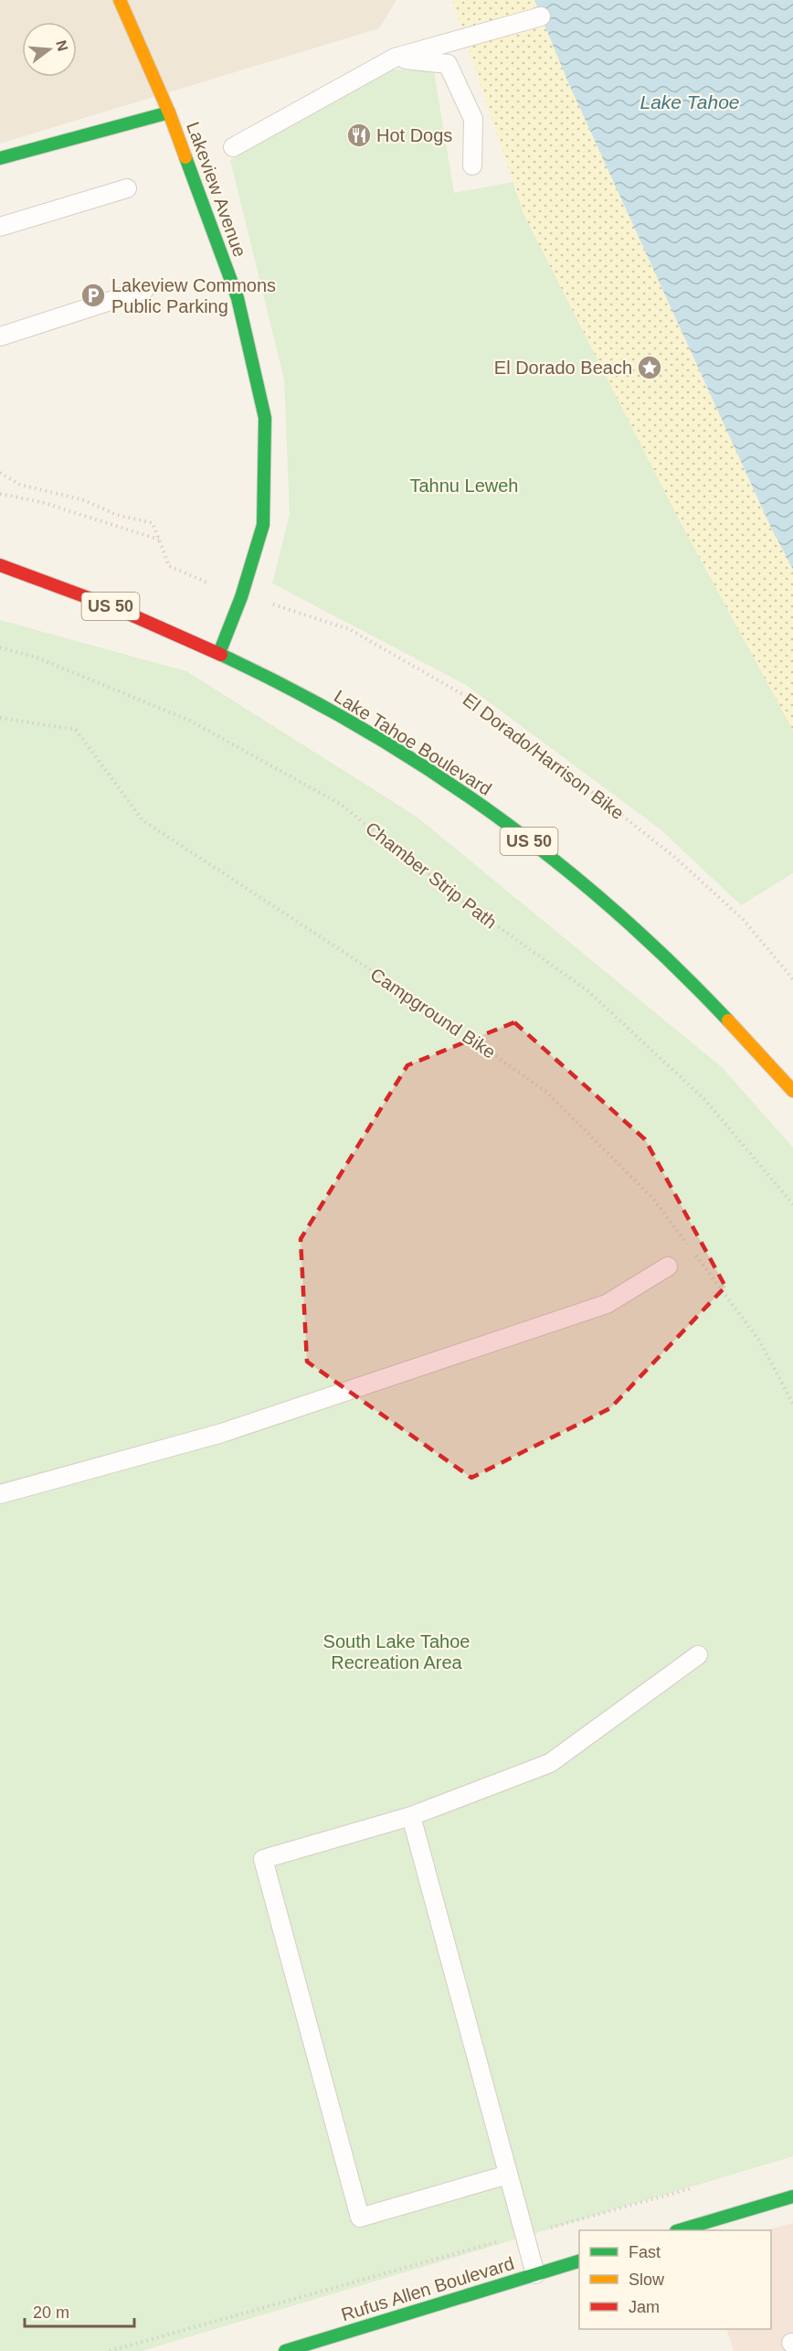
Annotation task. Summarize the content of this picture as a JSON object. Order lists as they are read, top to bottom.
{
  "streets": {
    "main road": [
      "Lakeview Avenue",
      "US 50",
      "Lake Tahoe Boulevard",
      "Rufus Allen Boulevard"
    ],
    "path": ["El Dorado/Harrison Bike", "Chamber Strip Path", "Campground Bike"]
  },
  "crossings": [
    ["Lakeview Avenue", "Lake Tahoe Boulevard"],
    ["Lakeview Avenue", "El Dorado/Harrison Bike"]
  ],
  "water": ["Lake Tahoe"],
  "parks": ["Tahnu Leweh", "South Lake Tahoe Recreation Area"],
  "places": {
    "restaurant": ["Hot Dogs"],
    "parking": ["Lakeview Commons Public Parking"],
    "place": ["El Dorado Beach"]
  },
  "legend": ["Fast", "Slow", "Jam"],
  "scale_bar": "20 m",
  "north": "right"
}
